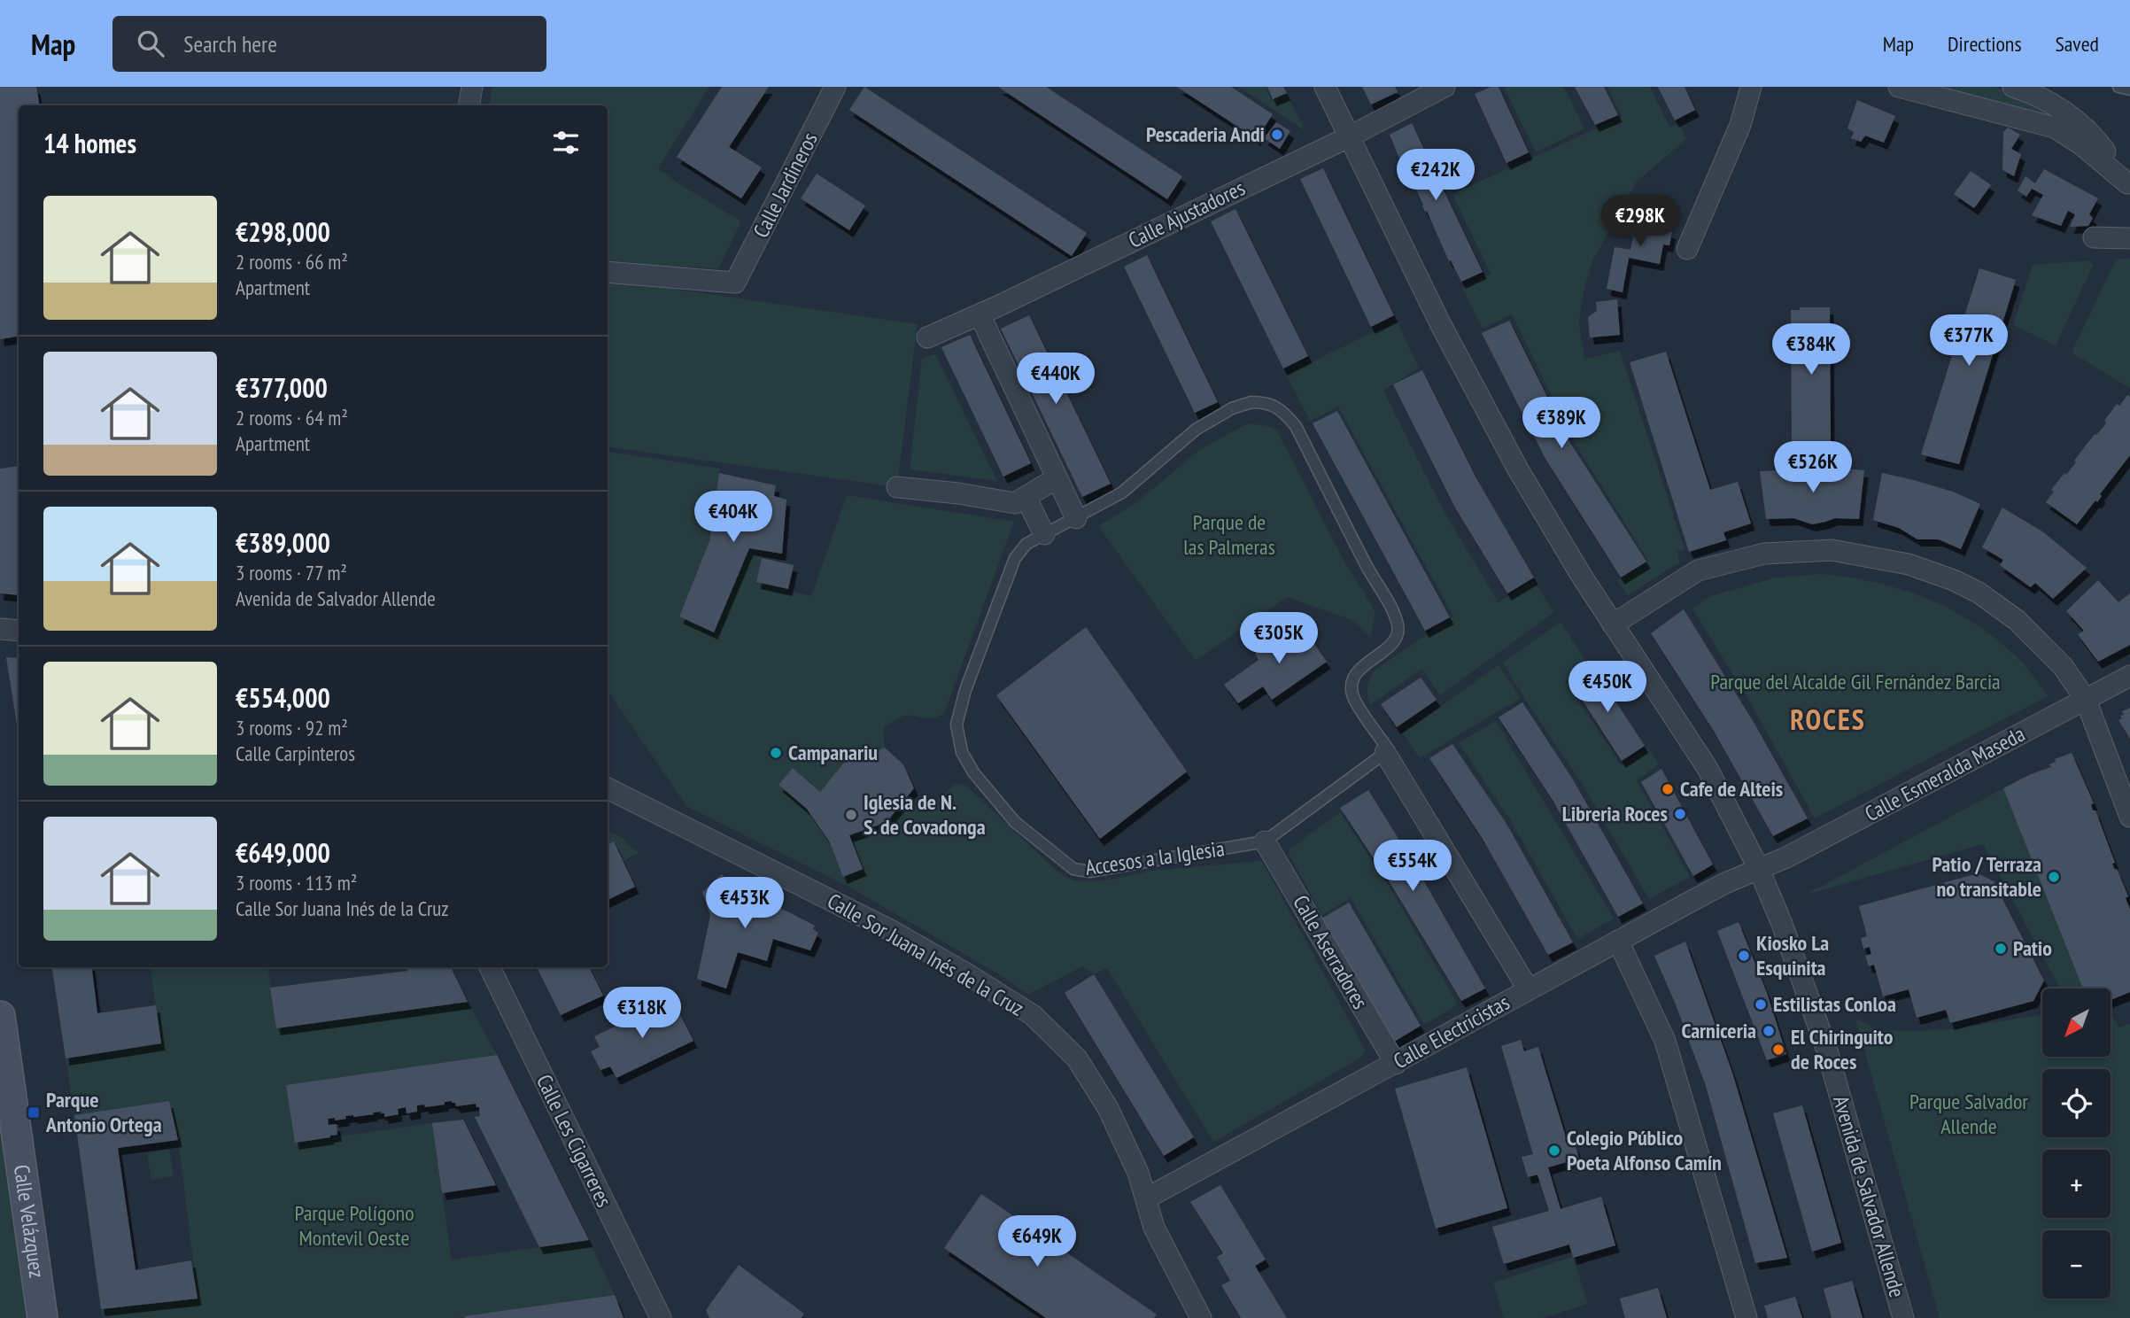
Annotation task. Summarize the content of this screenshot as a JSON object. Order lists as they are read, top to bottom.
{
  "streets": {
    "street": [
      "Calle Jardineros",
      "Calle Ajustadores",
      "Calle Esmeralda Maseda",
      "Calle Aserradores",
      "Calle Sor Juana Inés de la Cruz",
      "Calle Electricistas",
      "Calle Les Cigarreres",
      "Avenida de Salvador Allende",
      "Calle Velázquez"
    ],
    "lane": ["Accesos a la Iglesia"]
  },
  "crossings": [
    ["Calle Ajustadores", "Avenida de Salvador Allende"],
    ["Calle Esmeralda Maseda", "Calle Electricistas"],
    ["Calle Esmeralda Maseda", "Avenida de Salvador Allende"],
    ["Accesos a la Iglesia", "Calle Aserradores"],
    ["Calle Aserradores", "Calle Electricistas"],
    ["Calle Sor Juana Inés de la Cruz", "Calle Electricistas"],
    ["Calle Electricistas", "Avenida de Salvador Allende"]
  ],
  "districts": ["ROCES"],
  "parks": [
    "Parque de las Palmeras",
    "Parque del Alcalde Gil Fernández Barcia",
    "Parque Salvador Allende",
    "Parque Polígono Montevil Oeste"
  ],
  "places": {
    "other": [
      "Pescaderia Andi",
      "Campanariu",
      "Cafe de Alteis",
      "Libreria Roces",
      "Iglesia de N. S. de Covadonga",
      "Patio / Terraza no transitable",
      "Patio",
      "Kiosko La Esquinita",
      "Estilistas Conloa",
      "Carniceria",
      "El Chiringuito de Roces",
      "Colegio Público Poeta Alfonso Camín"
    ],
    "transit": ["Parque Antonio Ortega"]
  },
  "north": "bottom left",
  "page": {
    "header": "Map",
    "search": "Search here",
    "nav": ["Map", "Directions", "Saved"],
    "heading": "14 homes",
    "price": [
      "€242K",
      "€298K",
      "€377K",
      "€384K",
      "€440K",
      "€389K",
      "€526K",
      "€404K",
      "€305K",
      "€450K",
      "€554K",
      "€453K",
      "€318K",
      "€649K"
    ],
    "list": [
      {
        "name": "€298,000",
        "note": "2 rooms · 66 m² · Apartment"
      },
      {
        "name": "€377,000",
        "note": "2 rooms · 64 m² · Apartment"
      },
      {
        "name": "€389,000",
        "note": "3 rooms · 77 m² · Avenida de Salvador Allende"
      },
      {
        "name": "€554,000",
        "note": "3 rooms · 92 m² · Calle Carpinteros"
      },
      {
        "name": "€649,000",
        "note": "3 rooms · 113 m² · Calle Sor Juana Inés de la Cruz"
      }
    ],
    "map_buttons": ["+", "−"]
  }
}
